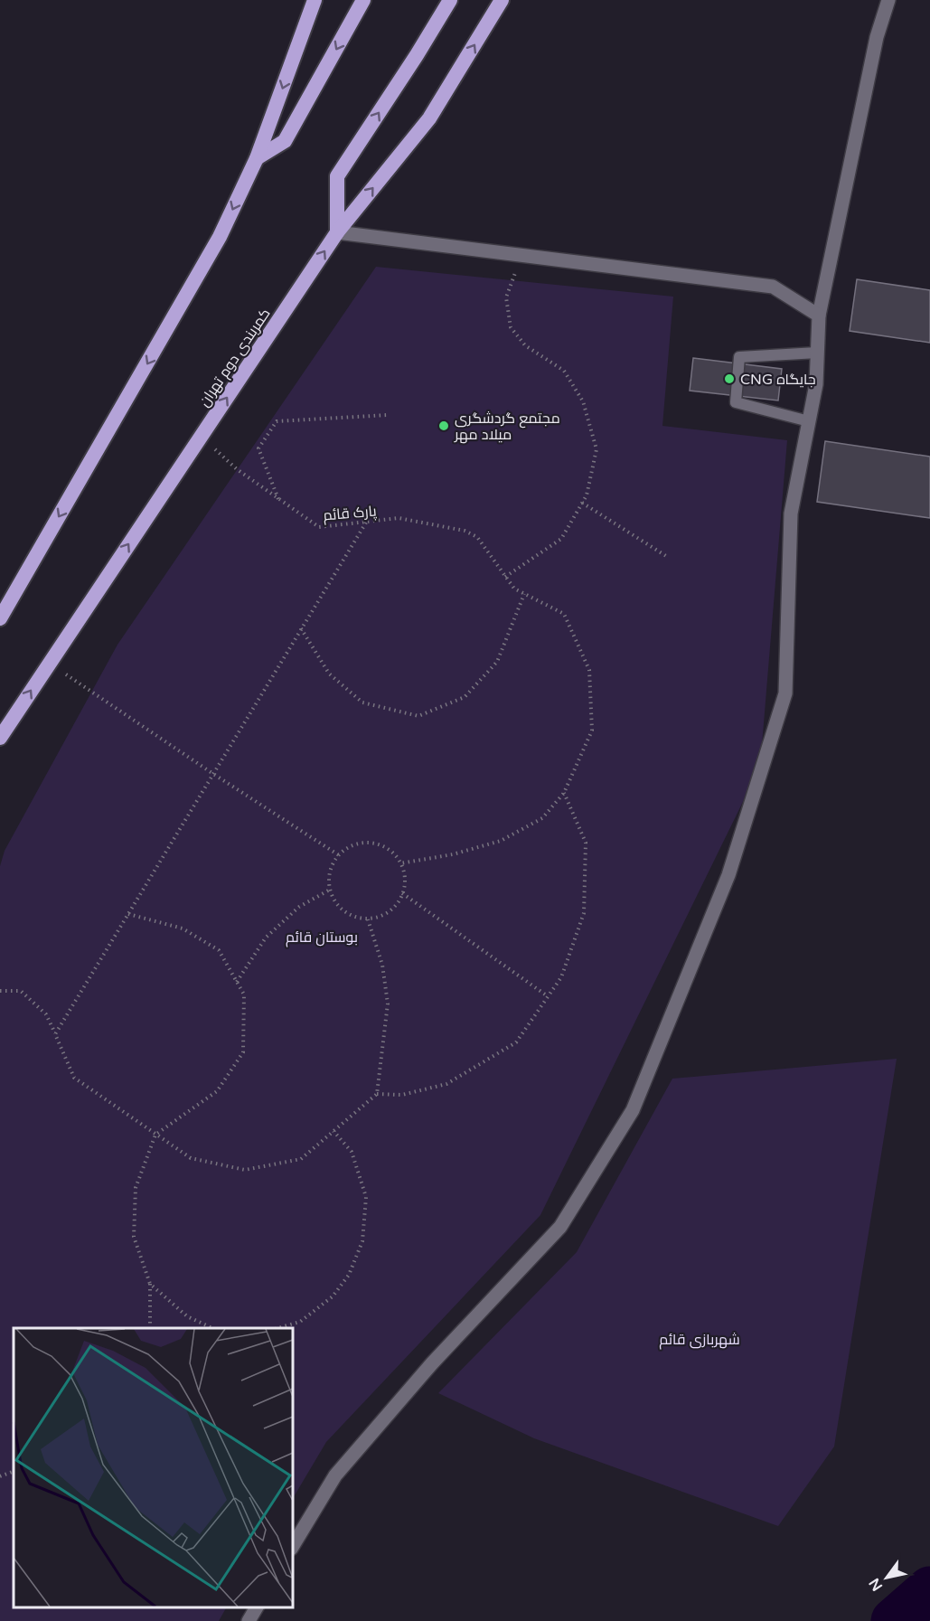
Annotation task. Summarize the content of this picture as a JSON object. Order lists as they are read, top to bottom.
{
  "streets": {
    "highway": ["کمربندی دوم تهران"],
    "path": ["پارک قائم"]
  },
  "crossings": [
    ["کمربندی دوم تهران", "پارک قائم"]
  ],
  "parks": ["بوستان قائم", "شهربازی قائم"],
  "places": ["CNG جایگاه", "مجتمع گردشگری میلاد مهر"],
  "north": "bottom left"
}
